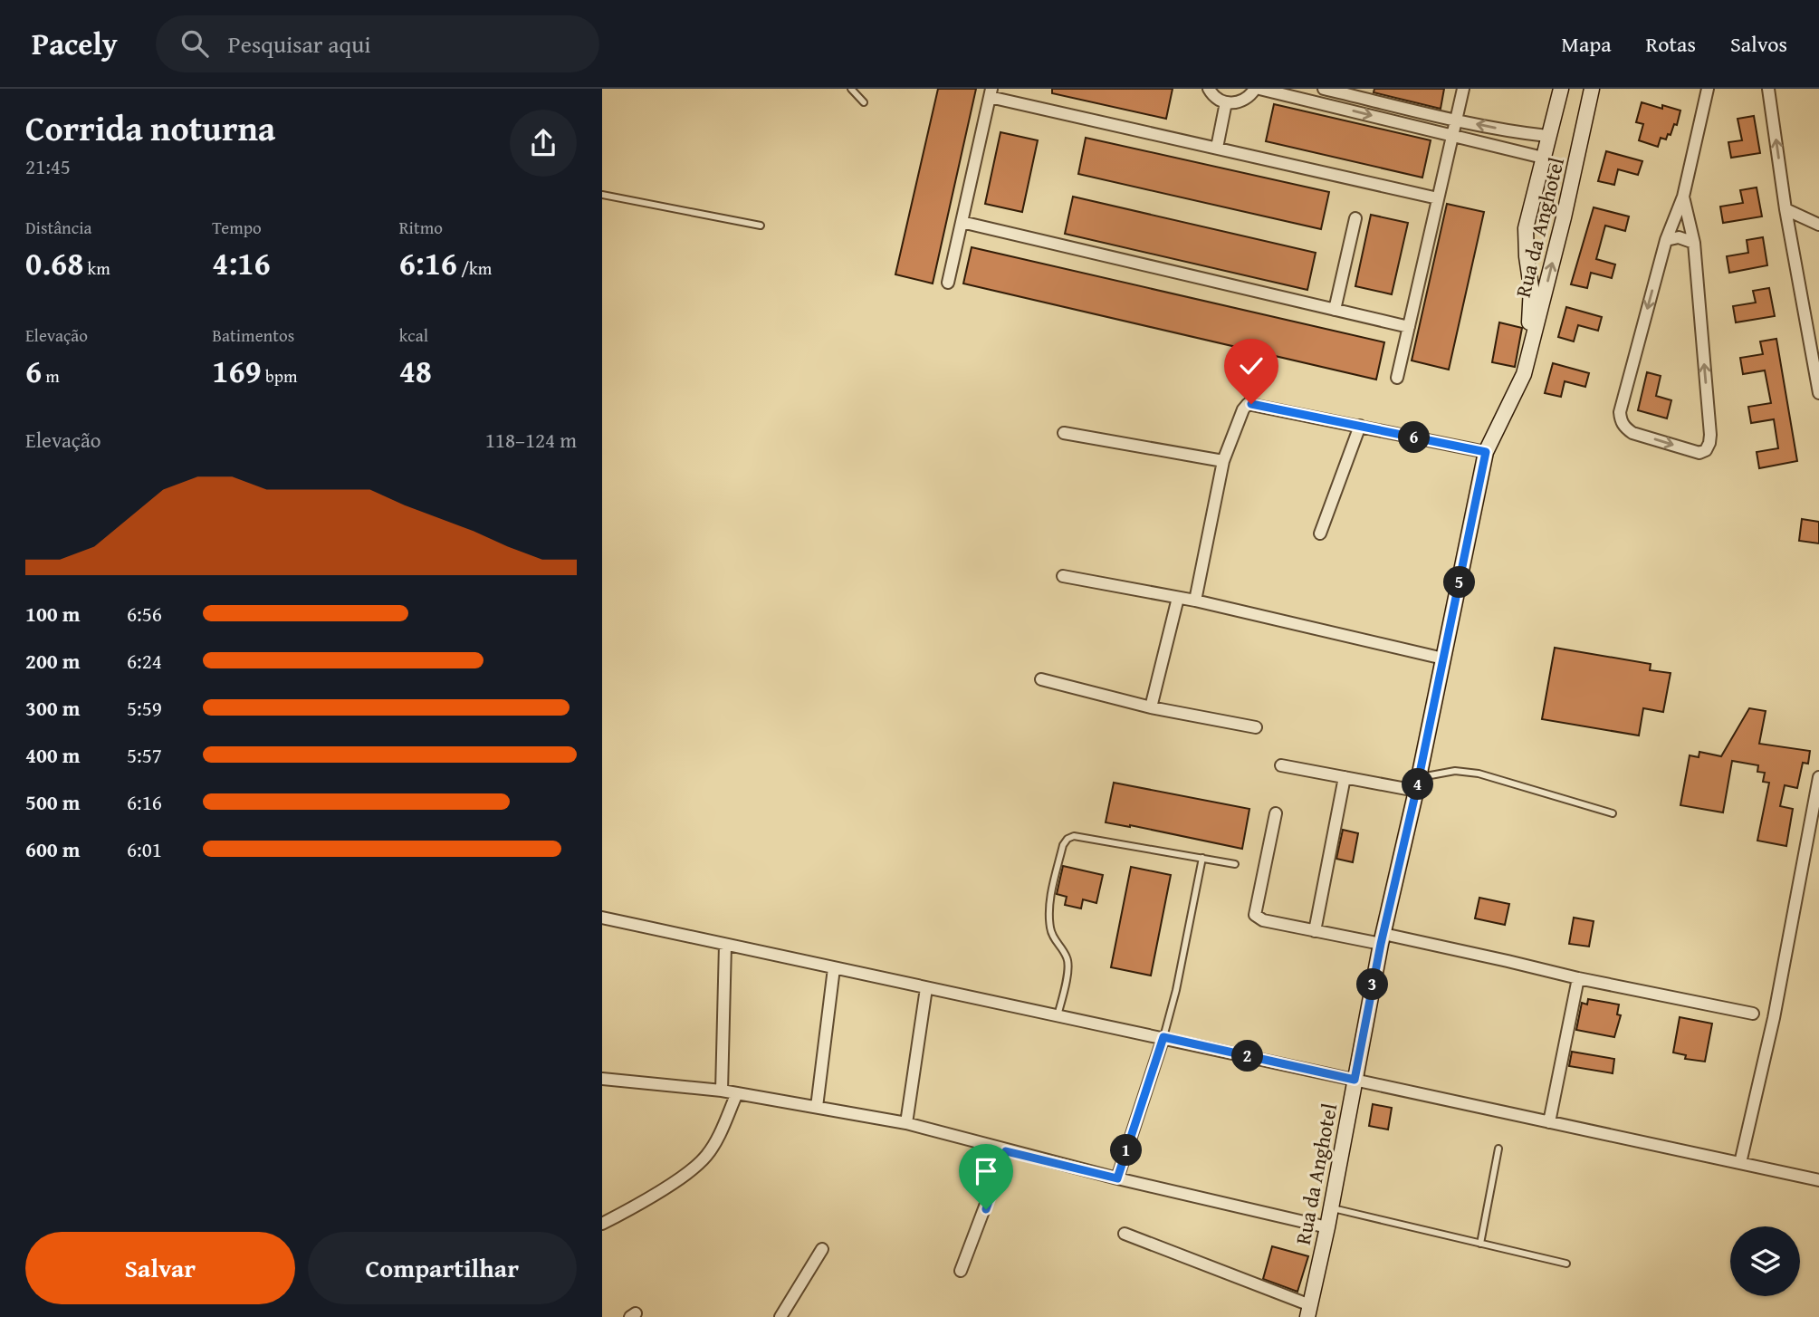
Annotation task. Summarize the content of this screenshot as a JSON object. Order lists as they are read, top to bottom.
{
  "streets": {
    "main road": ["Rua da Anghotel"]
  },
  "page": {
    "header": "Pacely",
    "search": "Pesquisar aqui",
    "nav": ["Mapa", "Rotas", "Salvos"],
    "heading": ["Corrida noturna", "21:45"],
    "stats": [
      ["Distância", "0.68 km"],
      ["Tempo", "4:16"],
      ["Ritmo", "6:16 /km"],
      ["Elevação", "6 m"],
      ["Batimentos", "169 bpm"],
      ["kcal", "48"]
    ],
    "chart": ["Elevação", "118–124 m"],
    "pins": [
      "6",
      "5",
      "4",
      "3",
      "2",
      "1"
    ],
    "list": [
      {
        "name": "100 m",
        "note": "6:56"
      },
      {
        "name": "200 m",
        "note": "6:24"
      },
      {
        "name": "300 m",
        "note": "5:59"
      },
      {
        "name": "400 m",
        "note": "5:57"
      },
      {
        "name": "500 m",
        "note": "6:16"
      },
      {
        "name": "600 m",
        "note": "6:01"
      }
    ],
    "buttons": ["Salvar", "Compartilhar"]
  }
}
